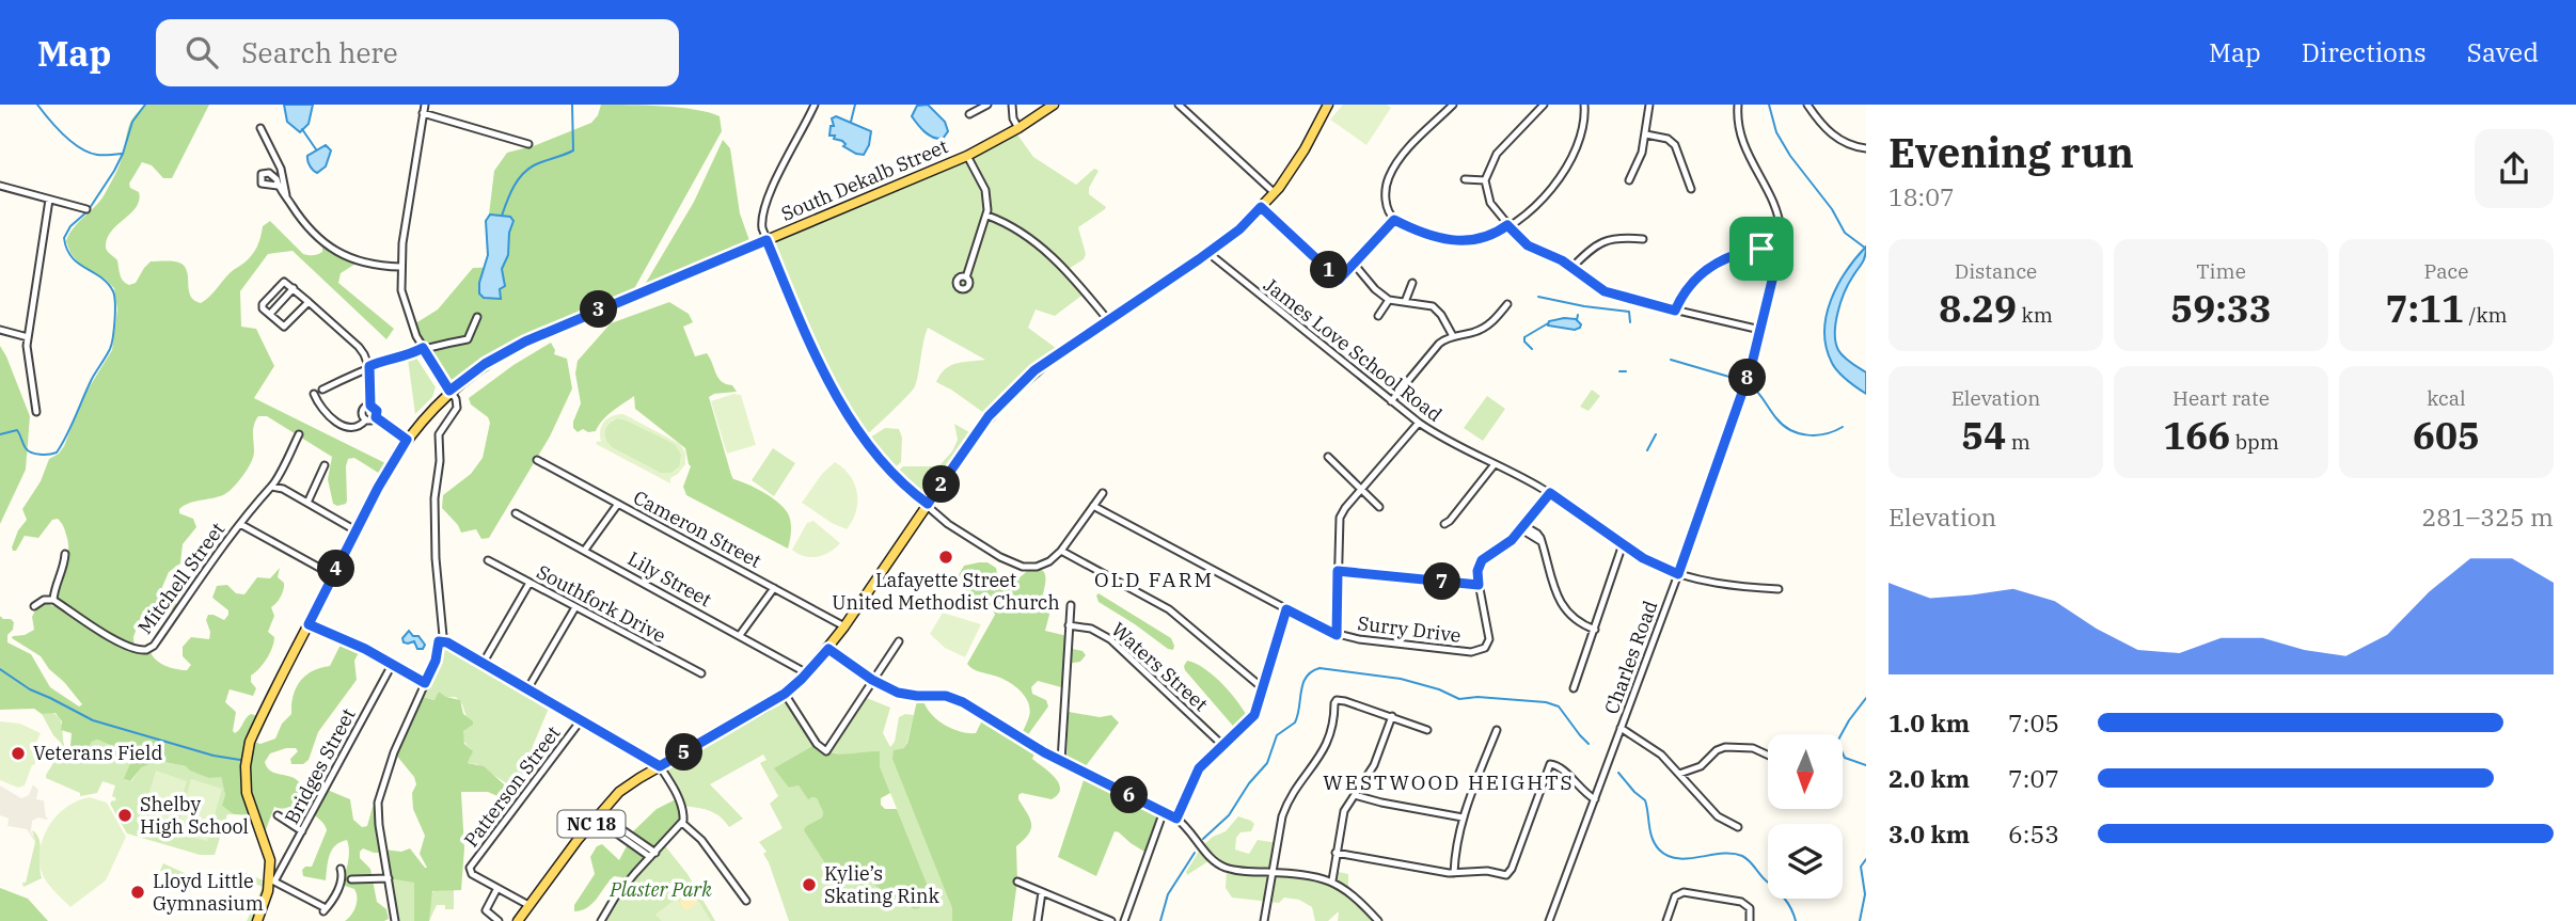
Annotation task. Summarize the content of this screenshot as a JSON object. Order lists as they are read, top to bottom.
{
  "streets": {
    "main road": ["South Dekalb Street", "NC 18"],
    "street": [
      "James Love School Road",
      "Cameron Street",
      "Mitchell Street",
      "Lily Street",
      "Southfork Drive",
      "Surry Drive",
      "Charles Road",
      "Waters Street",
      "Bridges Street",
      "Patterson Street"
    ]
  },
  "crossings": [
    ["South Dekalb Street", "Bridges Street"],
    ["James Love School Road", "Charles Road"],
    ["James Love School Road", "NC 18"],
    ["Cameron Street", "NC 18"],
    ["Lily Street", "NC 18"]
  ],
  "districts": ["OLD FARM", "WESTWOOD HEIGHTS"],
  "parks": ["Plaster Park"],
  "places": [
    "Lafayette Street United Methodist Church",
    "Veterans Field",
    "Shelby High School",
    "Kylie’s Skating Rink",
    "Lloyd Little Gymnasium"
  ],
  "north": "bottom",
  "page": {
    "header": "Map",
    "search": "Search here",
    "nav": ["Map", "Directions", "Saved"],
    "heading": ["Evening run", "18:07"],
    "stats": [
      ["Distance", "8.29 km"],
      ["Time", "59:33"],
      ["Pace", "7:11 /km"],
      ["Elevation", "54 m"],
      ["Heart rate", "166 bpm"],
      ["kcal", "605"]
    ],
    "pins": [
      "1",
      "3",
      "8",
      "2",
      "4",
      "7",
      "5",
      "6"
    ],
    "chart": ["Elevation", "281–325 m"],
    "list": [
      {
        "name": "1.0 km",
        "note": "7:05"
      },
      {
        "name": "2.0 km",
        "note": "7:07"
      },
      {
        "name": "3.0 km",
        "note": "6:53"
      }
    ]
  }
}
